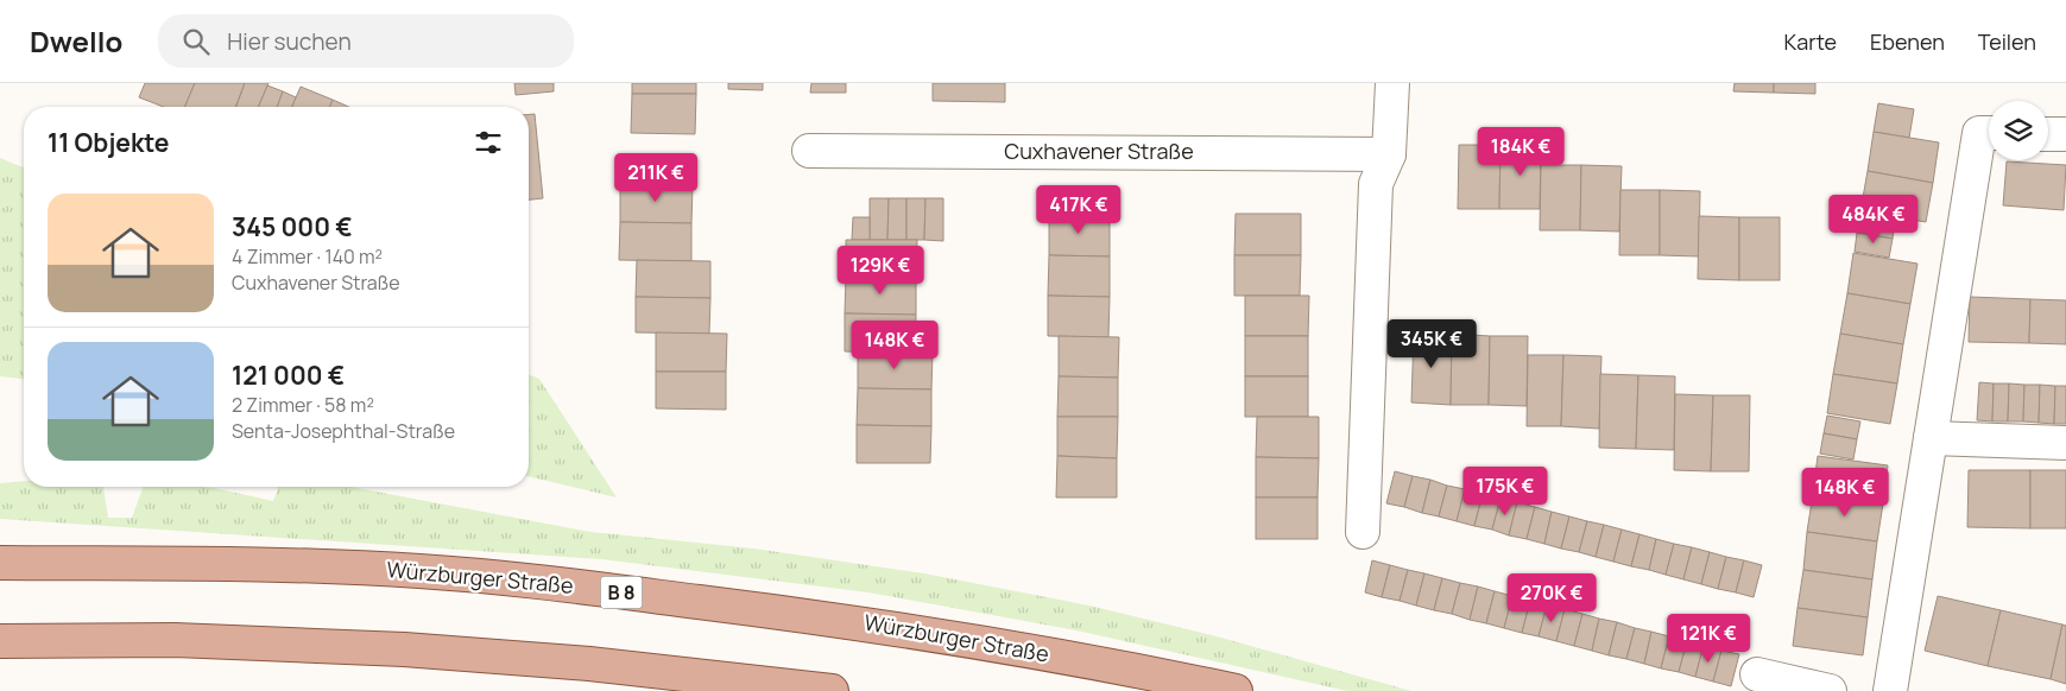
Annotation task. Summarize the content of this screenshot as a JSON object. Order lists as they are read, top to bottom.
{
  "streets": {
    "main road": ["Würzburger Straße", "B 8"],
    "street": ["Cuxhavener Straße"]
  },
  "page": {
    "header": "Dwello",
    "search": "Hier suchen",
    "nav": ["Karte", "Ebenen", "Teilen"],
    "heading": "11 Objekte",
    "price": [
      "184K €",
      "211K €",
      "417K €",
      "484K €",
      "129K €",
      "345K €",
      "148K €",
      "175K €",
      "148K €",
      "270K €",
      "121K €"
    ],
    "list": [
      {
        "name": "345 000 €",
        "note": "4 Zimmer · 140 m² · Cuxhavener Straße"
      },
      {
        "name": "121 000 €",
        "note": "2 Zimmer · 58 m² · Senta-Josephthal-Straße"
      }
    ]
  }
}
